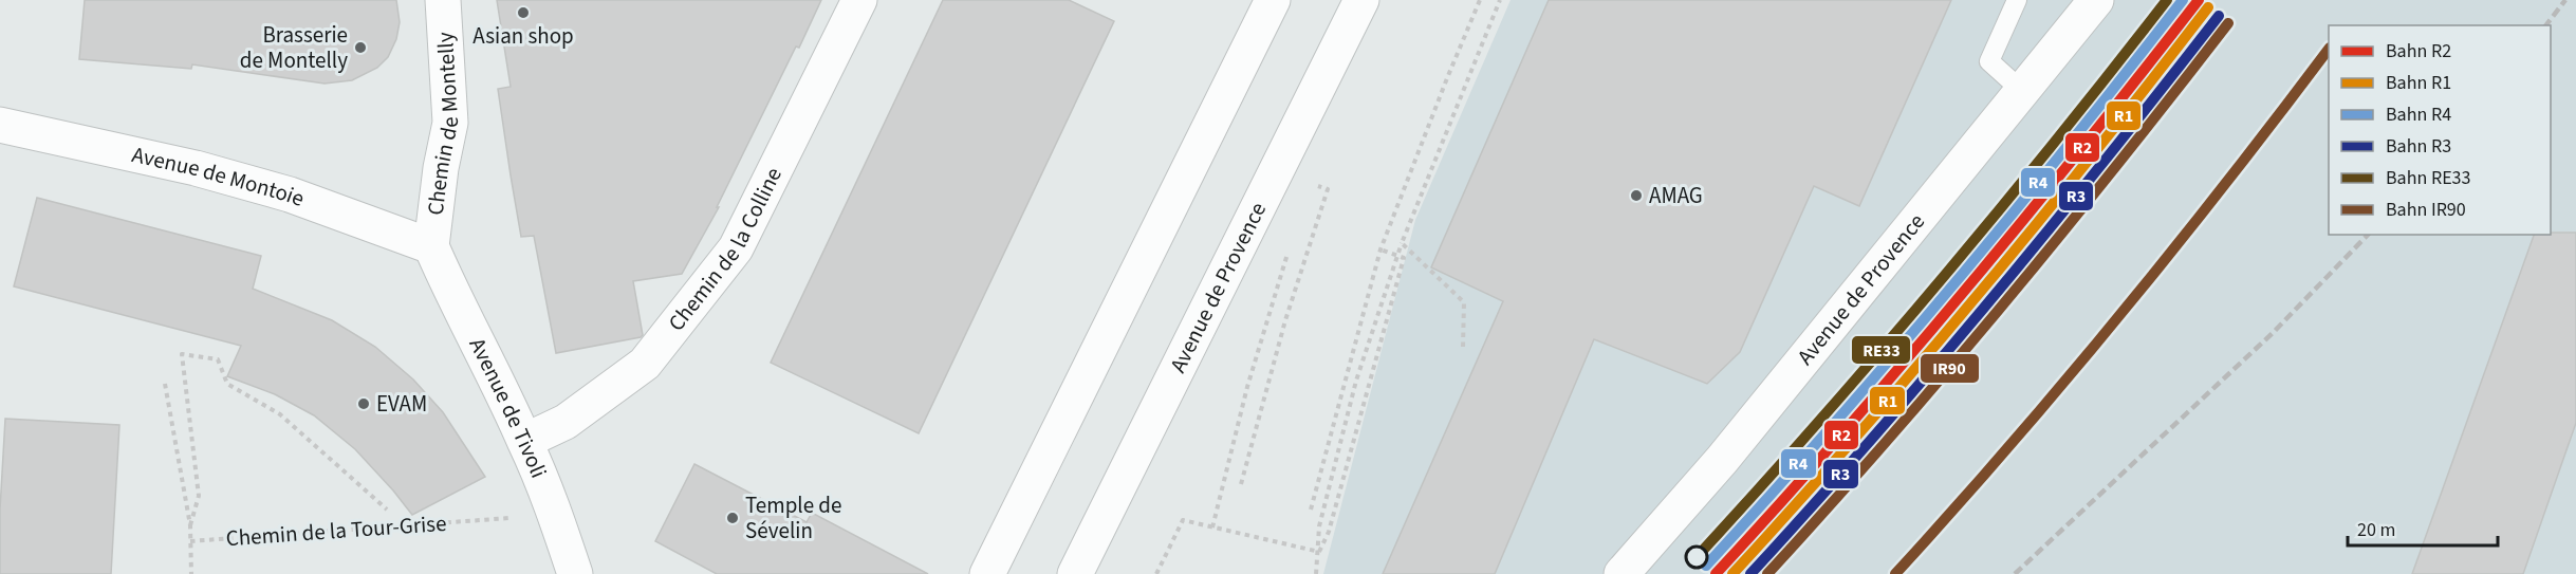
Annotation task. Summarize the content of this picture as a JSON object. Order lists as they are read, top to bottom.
{
  "streets": {
    "street": [
      "Chemin de Montelly",
      "Avenue de Montoie",
      "Chemin de la Colline",
      "Avenue de Provence",
      "Avenue de Tivoli"
    ],
    "path": ["Chemin de la Tour-Grise"]
  },
  "crossings": [
    ["Chemin de Montelly", "Avenue de Montoie"],
    ["Chemin de Montelly", "Avenue de Tivoli"],
    ["Avenue de Montoie", "Avenue de Tivoli"],
    ["Chemin de la Colline", "Avenue de Tivoli"]
  ],
  "places": [
    "Asian shop",
    "Brasserie de Montelly",
    "AMAG",
    "EVAM",
    "Temple de Sévelin"
  ],
  "lines": [
    "rail line R2",
    "rail line R4",
    "rail line RE33",
    "rail line R1",
    "rail line R3",
    "rail line IR90"
  ],
  "legend": [
    "Bahn R2",
    "Bahn R1",
    "Bahn R4",
    "Bahn R3",
    "Bahn RE33",
    "Bahn IR90"
  ],
  "scale_bar": "20 m"
}
